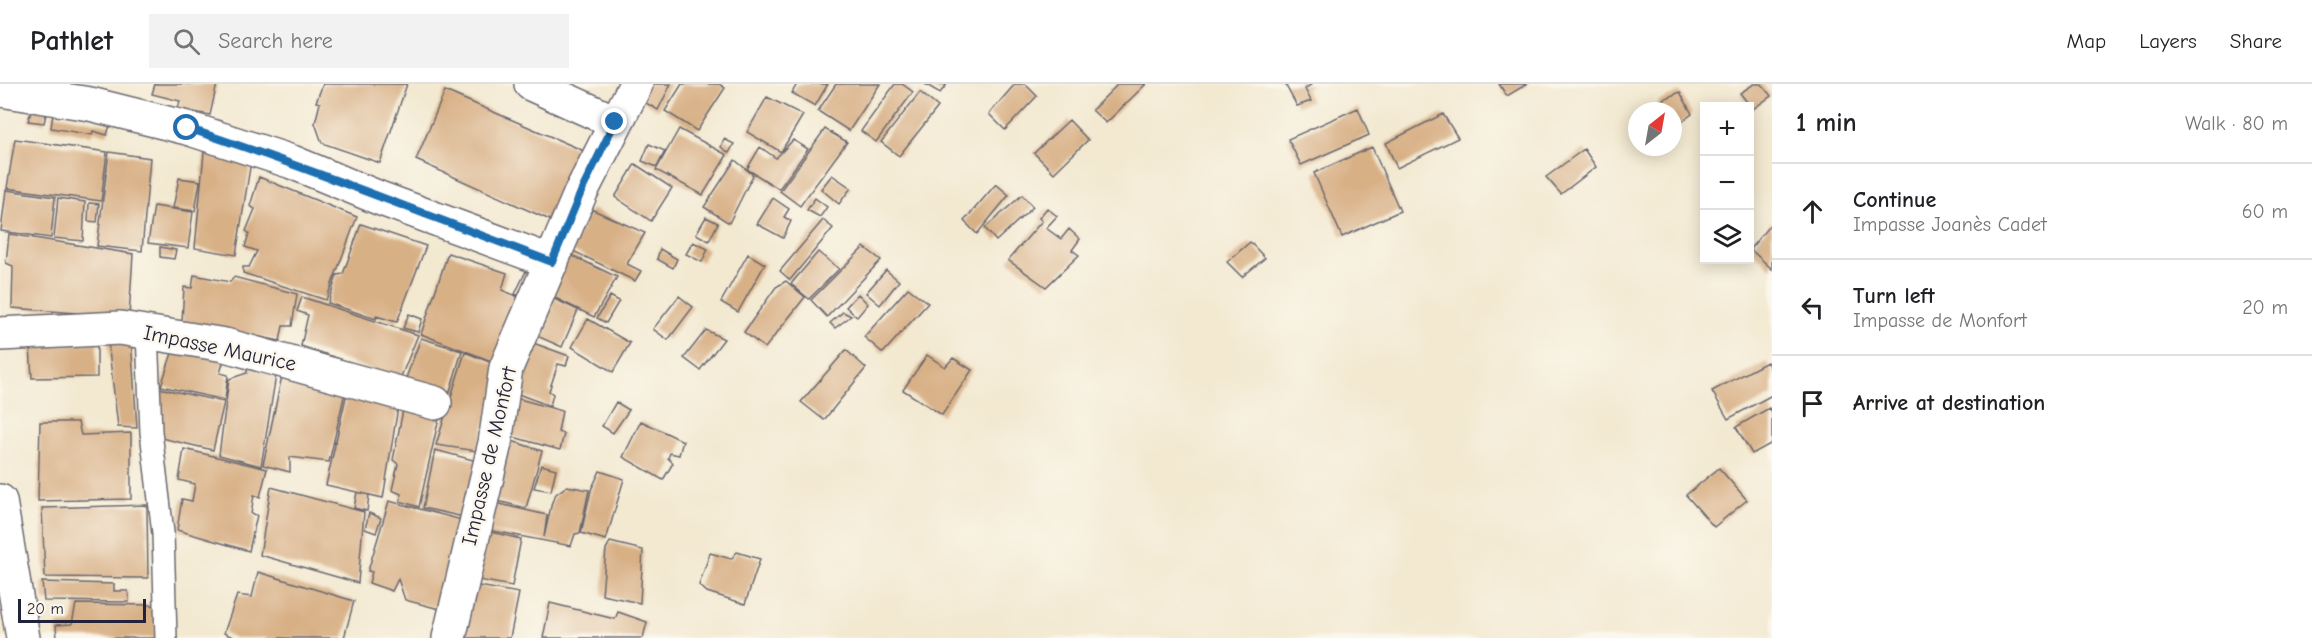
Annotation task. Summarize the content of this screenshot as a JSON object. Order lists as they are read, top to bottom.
{
  "streets": {
    "street": ["Impasse Maurice", "Impasse de Monfort"]
  },
  "scale_bar": "20 m",
  "north": "top right",
  "page": {
    "header": "Pathlet",
    "search": "Search here",
    "nav": ["Map", "Layers", "Share"],
    "heading": ["1 min", "Walk · 80 m"],
    "map_buttons": ["+", "−"],
    "list": [
      ["Continue", "Impasse Joanès Cadet", "60 m"],
      ["Turn left", "Impasse de Monfort", "20 m"],
      "Arrive at destination"
    ],
    "scale": "20 m"
  }
}
